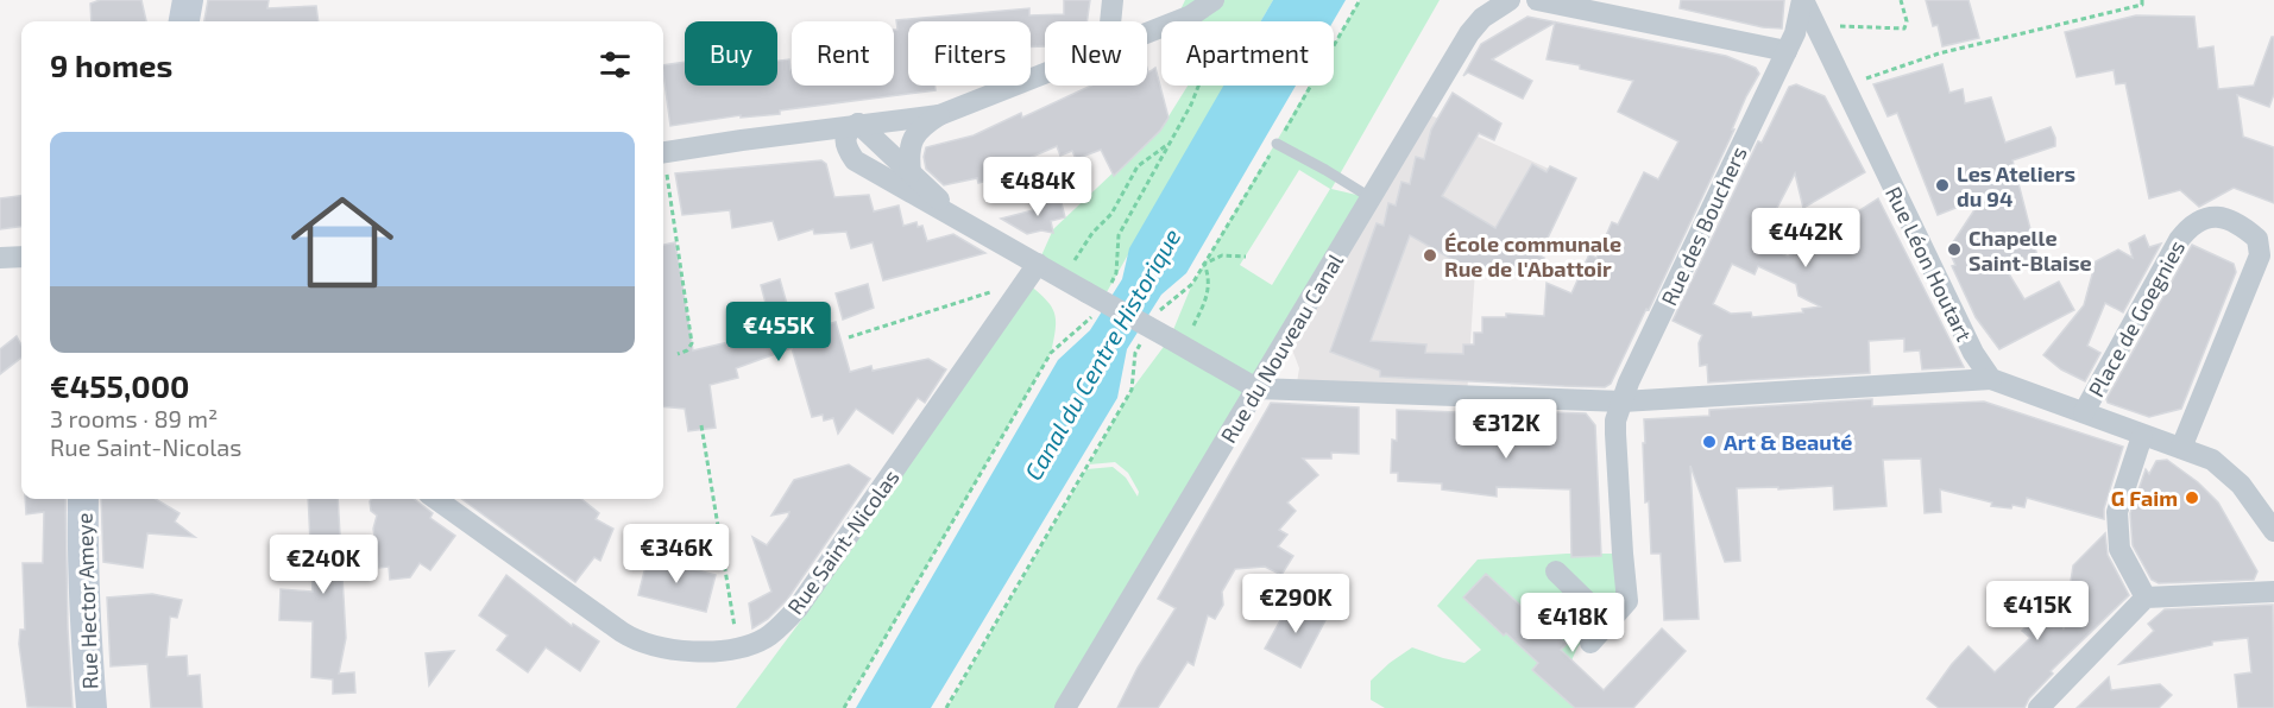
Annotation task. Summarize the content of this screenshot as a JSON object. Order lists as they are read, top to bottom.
{
  "streets": {
    "street": [
      "Rue des Bouchers",
      "Rue Léon Houtart",
      "Place de Goegnies",
      "Rue du Nouveau Canal",
      "Rue Saint-Nicolas",
      "Rue Hector Ameye"
    ]
  },
  "crossings": [
    ["Rue des Bouchers", "Rue Léon Houtart"]
  ],
  "water": ["Canal du Centre Historique"],
  "places": [
    "Les Ateliers du 94",
    "Chapelle Saint-Blaise",
    "École communale Rue de l'Abattoir",
    "Art & Beauté",
    "G Faim"
  ],
  "page": {
    "chip": [
      "Buy",
      "Rent",
      "Filters",
      "New",
      "Apartment"
    ],
    "heading": "9 homes",
    "list": [
      {
        "name": "€455,000",
        "note": "3 rooms · 89 m² · Rue Saint-Nicolas"
      }
    ],
    "price": [
      "€484K",
      "€442K",
      "€455K",
      "€312K",
      "€346K",
      "€240K",
      "€290K",
      "€415K",
      "€418K"
    ]
  }
}
